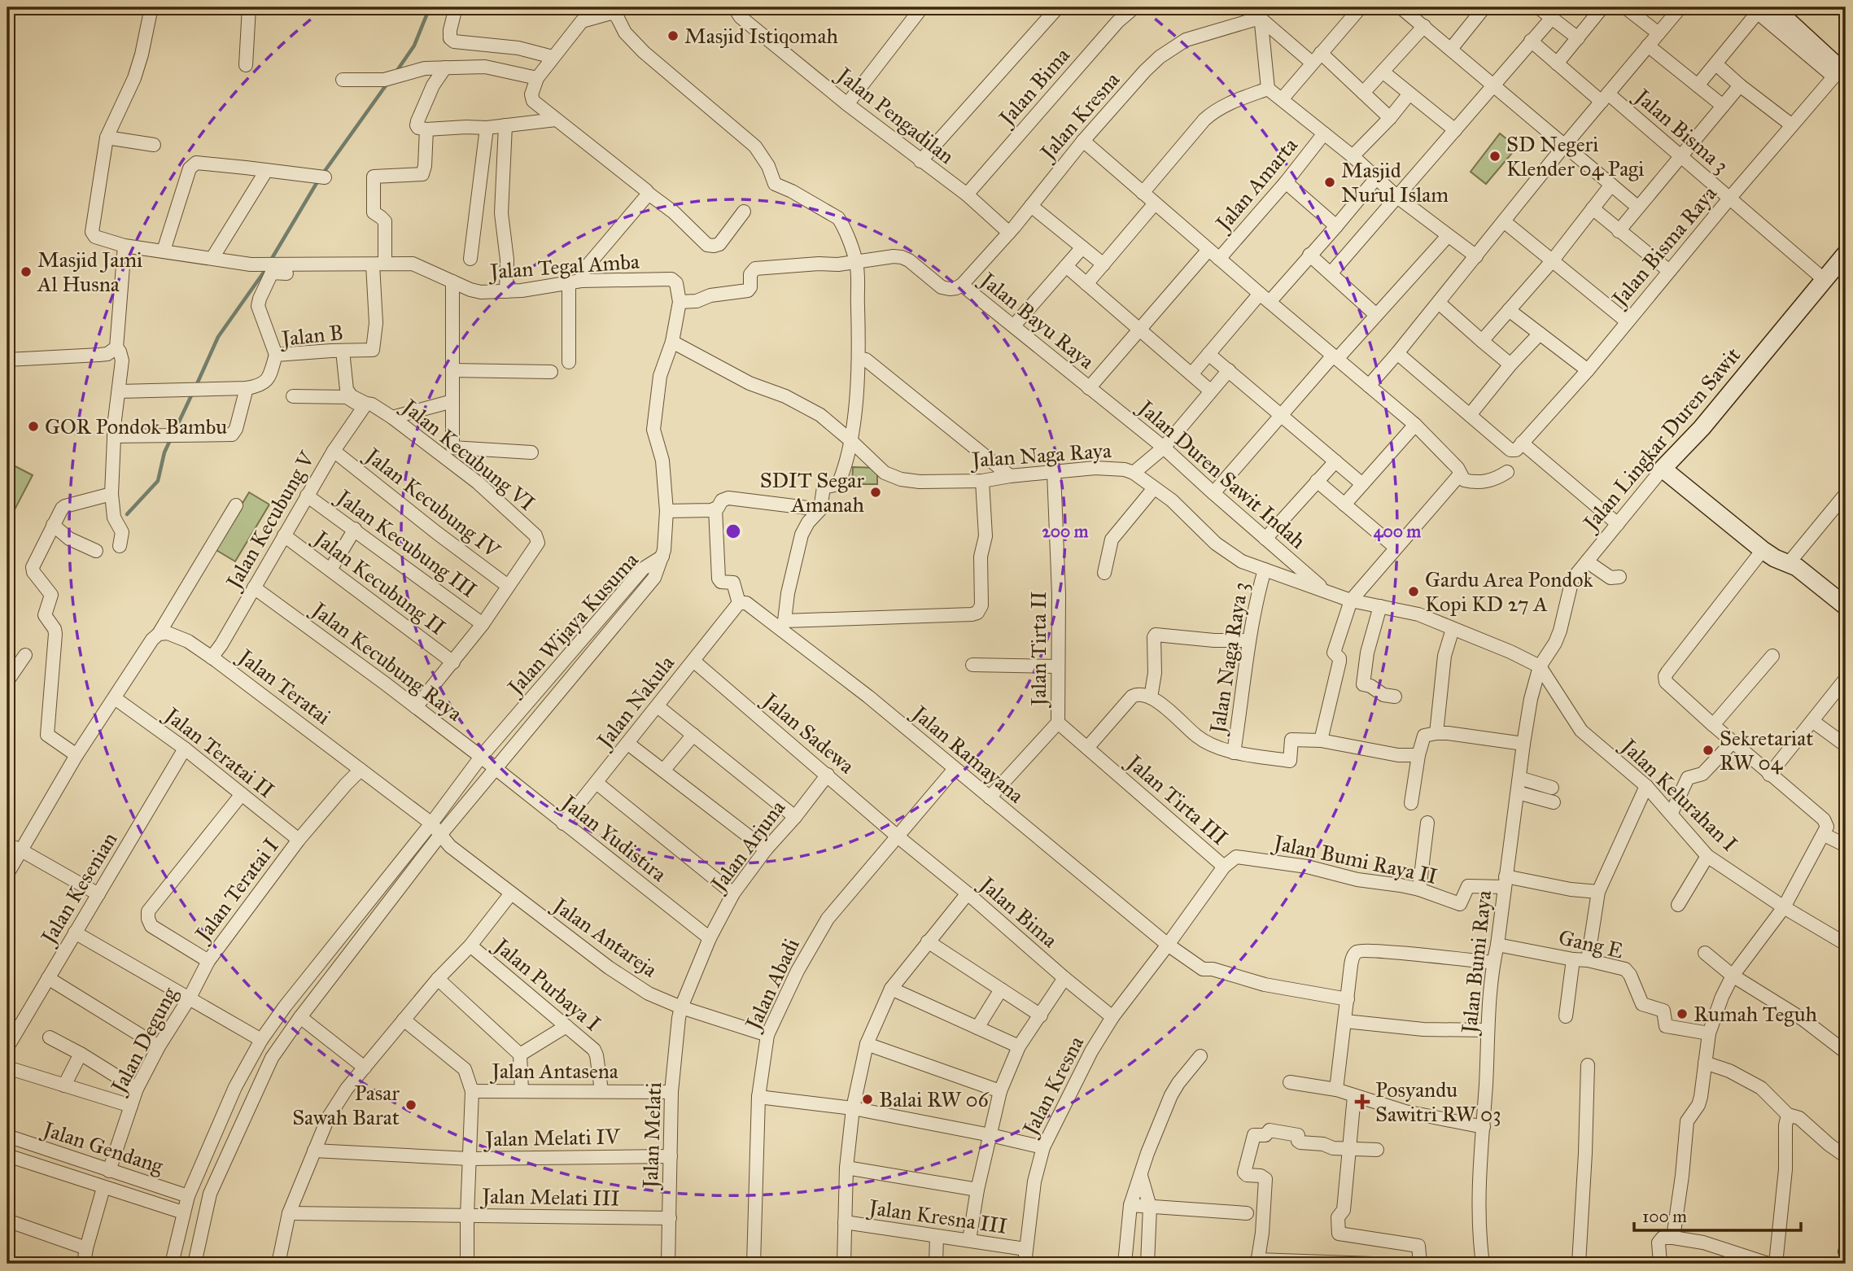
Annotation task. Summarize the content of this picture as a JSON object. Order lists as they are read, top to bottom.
{
  "streets": {
    "street": [
      "Jalan Bima",
      "Jalan Pengadilan",
      "Jalan Kresna",
      "Jalan Bisma 3",
      "Jalan Amarta",
      "Jalan Bisma Raya",
      "Jalan Tegal Amba",
      "Jalan Bayu Raya",
      "Jalan B",
      "Jalan Lingkar Duren Sawit",
      "Jalan Kecubung VI",
      "Jalan Naga Raya",
      "Jalan Duren Sawit Indah",
      "Jalan Kecubung IV",
      "Jalan Kecubung V",
      "Jalan Kecubung III",
      "Jalan Kecubung II",
      "Jalan Wijaya Kusuma",
      "Jalan Tirta II",
      "Jalan Naga Raya 3",
      "Jalan Kecubung Raya",
      "Jalan Teratai",
      "Jalan Nakula",
      "Jalan Sadewa",
      "Jalan Teratai II",
      "Jalan Ramayana",
      "Jalan Kelurahan I",
      "Jalan Tirta III",
      "Jalan Yudistira",
      "Jalan Arjuna",
      "Jalan Bumi Raya II",
      "Jalan Kesenian",
      "Jalan Teratai I",
      "Jalan Antareja",
      "Gang E",
      "Jalan Bumi Raya",
      "Jalan Abadi",
      "Jalan Purbaya I",
      "Jalan Degung",
      "Jalan Antasena",
      "Jalan Melati",
      "Jalan Melati IV",
      "Jalan Gendang",
      "Jalan Melati III",
      "Jalan Kresna III"
    ]
  },
  "crossings": [
    ["Jalan Bima", "Jalan Pengadilan"],
    ["Jalan Bima", "Jalan Kresna"],
    ["Jalan Bima", "Jalan Sadewa"],
    ["Jalan Bima", "Jalan Abadi"],
    ["Jalan Pengadilan", "Jalan Kresna"],
    ["Jalan Kresna", "Jalan Bayu Raya"],
    ["Jalan Kresna", "Jalan Ramayana"],
    ["Jalan Kresna", "Jalan Tirta III"],
    ["Jalan Kresna", "Jalan Kresna III"],
    ["Jalan Bisma 3", "Jalan Bisma Raya"],
    ["Jalan Bisma 3", "Jalan Lingkar Duren Sawit"],
    ["Jalan Amarta", "Jalan Bayu Raya"],
    ["Jalan Amarta", "Jalan Duren Sawit Indah"],
    ["Jalan Tegal Amba", "Jalan B"],
    ["Jalan Bayu Raya", "Jalan Duren Sawit Indah"],
    ["Jalan Lingkar Duren Sawit", "Jalan Naga Raya"],
    ["Jalan Lingkar Duren Sawit", "Jalan Kelurahan I"],
    ["Jalan Lingkar Duren Sawit", "Jalan Bumi Raya"],
    ["Jalan Kecubung VI", "Jalan Kecubung IV"],
    ["Jalan Kecubung VI", "Jalan Kecubung V"],
    ["Jalan Naga Raya", "Jalan Duren Sawit Indah"],
    ["Jalan Naga Raya", "Jalan Tirta II"],
    ["Jalan Naga Raya", "Jalan Naga Raya 3"],
    ["Jalan Naga Raya", "Jalan Kelurahan I"],
    ["Jalan Naga Raya", "Jalan Bumi Raya"],
    ["Jalan Kecubung IV", "Jalan Kecubung V"],
    ["Jalan Kecubung V", "Jalan Kecubung III"],
    ["Jalan Kecubung V", "Jalan Kecubung II"],
    ["Jalan Kecubung V", "Jalan Kecubung Raya"],
    ["Jalan Kecubung V", "Jalan Teratai"],
    ["Jalan Wijaya Kusuma", "Jalan Kecubung Raya"],
    ["Jalan Wijaya Kusuma", "Jalan Teratai"],
    ["Jalan Wijaya Kusuma", "Jalan Yudistira"],
    ["Jalan Wijaya Kusuma", "Jalan Antareja"],
    ["Jalan Wijaya Kusuma", "Jalan Gendang"],
    ["Jalan Tirta II", "Jalan Ramayana"],
    ["Jalan Tirta II", "Jalan Tirta III"],
    ["Jalan Kecubung Raya", "Jalan Yudistira"],
    ["Jalan Teratai", "Jalan Teratai I"],
    ["Jalan Teratai", "Jalan Antareja"],
    ["Jalan Nakula", "Jalan Sadewa"],
    ["Jalan Nakula", "Jalan Ramayana"],
    ["Jalan Nakula", "Jalan Yudistira"],
    ["Jalan Sadewa", "Jalan Arjuna"],
    ["Jalan Sadewa", "Jalan Abadi"],
    ["Jalan Teratai II", "Jalan Kesenian"],
    ["Jalan Teratai II", "Jalan Teratai I"],
    ["Jalan Ramayana", "Jalan Tirta III"],
    ["Jalan Ramayana", "Jalan Abadi"],
    ["Jalan Kelurahan I", "Jalan Bumi Raya"],
    ["Jalan Tirta III", "Jalan Bumi Raya II"],
    ["Jalan Yudistira", "Jalan Arjuna"],
    ["Jalan Arjuna", "Jalan Antareja"],
    ["Jalan Arjuna", "Jalan Melati"],
    ["Jalan Bumi Raya II", "Jalan Bumi Raya"],
    ["Jalan Teratai I", "Jalan Degung"],
    ["Jalan Antareja", "Jalan Abadi"],
    ["Jalan Antareja", "Jalan Melati"],
    ["Gang E", "Jalan Bumi Raya"],
    ["Jalan Purbaya I", "Jalan Antasena"],
    ["Jalan Degung", "Jalan Gendang"],
    ["Jalan Antasena", "Jalan Melati"],
    ["Jalan Melati", "Jalan Melati IV"],
    ["Jalan Melati", "Jalan Melati III"]
  ],
  "places": {
    "other": [
      "Masjid Istiqomah",
      "SD Negeri Klender 04 Pagi",
      "Masjid Nurul Islam",
      "Masjid Jami Al Husna",
      "GOR Pondok Bambu",
      "SDIT Segar Amanah",
      "Gardu Area Pondok Kopi KD 27 A",
      "Sekretariat RW 04",
      "Rumah Teguh",
      "Balai RW 06",
      "Pasar Sawah Barat"
    ],
    "health": ["Posyandu Sawitri RW 03"]
  },
  "scale_bar": "100 m",
  "rings": ["200 m", "400 m"]
}
